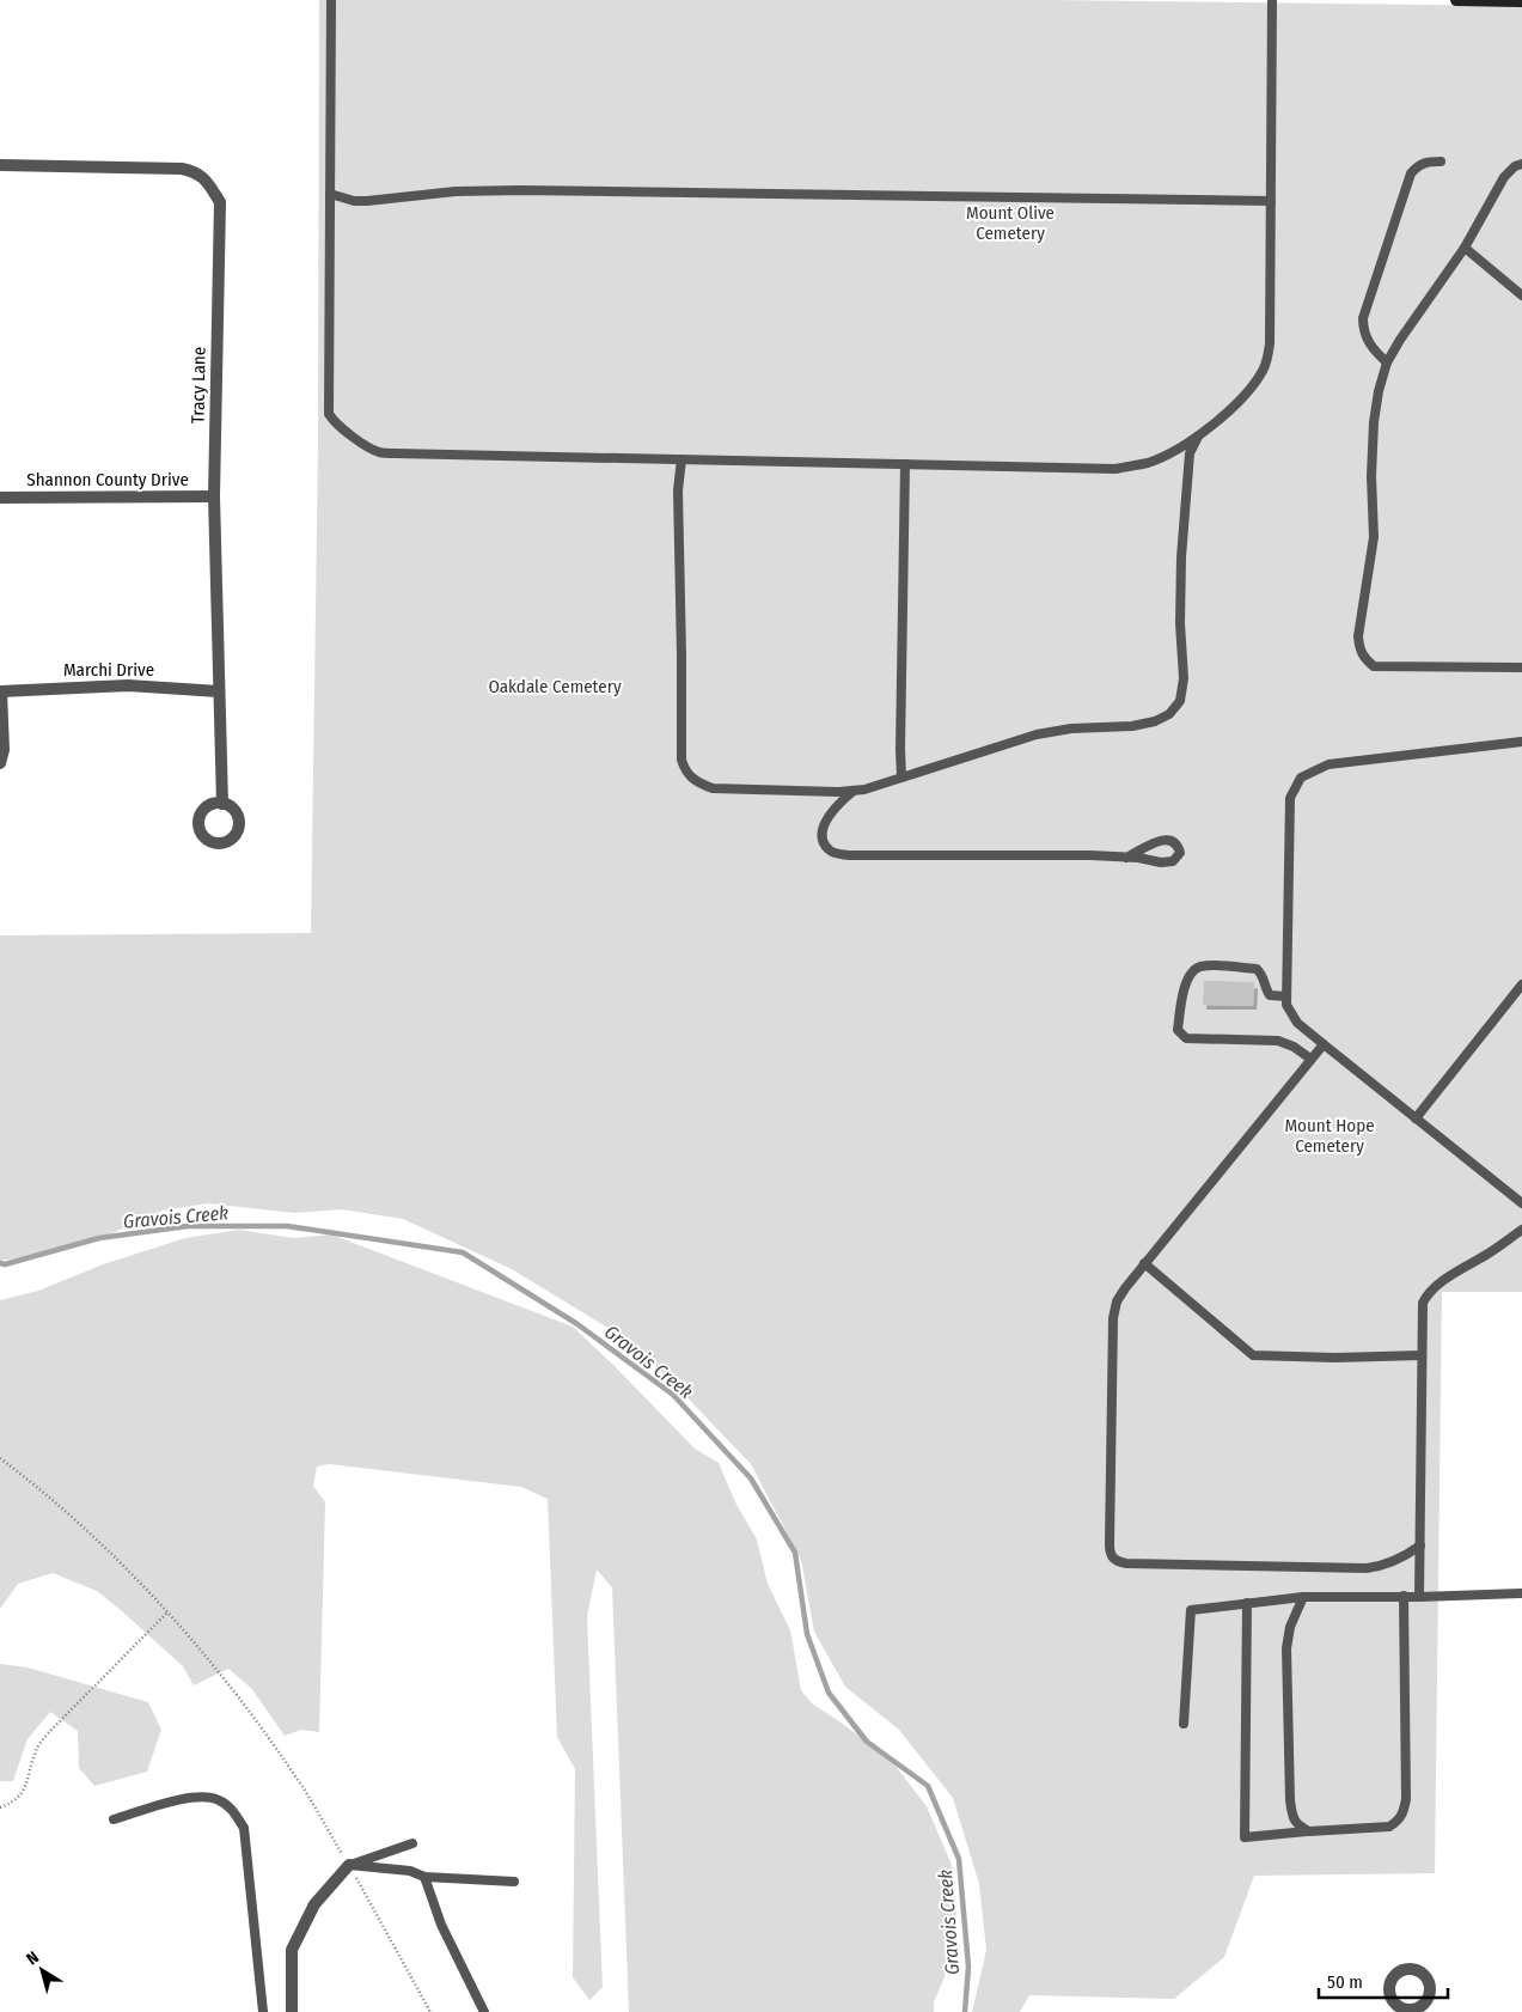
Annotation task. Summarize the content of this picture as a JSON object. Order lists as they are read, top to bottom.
{
  "streets": {
    "street": ["Tracy Lane", "Shannon County Drive", "Marchi Drive"]
  },
  "crossings": [
    ["Tracy Lane", "Shannon County Drive"],
    ["Tracy Lane", "Marchi Drive"]
  ],
  "water": ["Gravois Creek"],
  "parks": ["Mount Olive Cemetery", "Oakdale Cemetery", "Mount Hope Cemetery"],
  "scale_bar": "50 m",
  "north": "top left"
}
